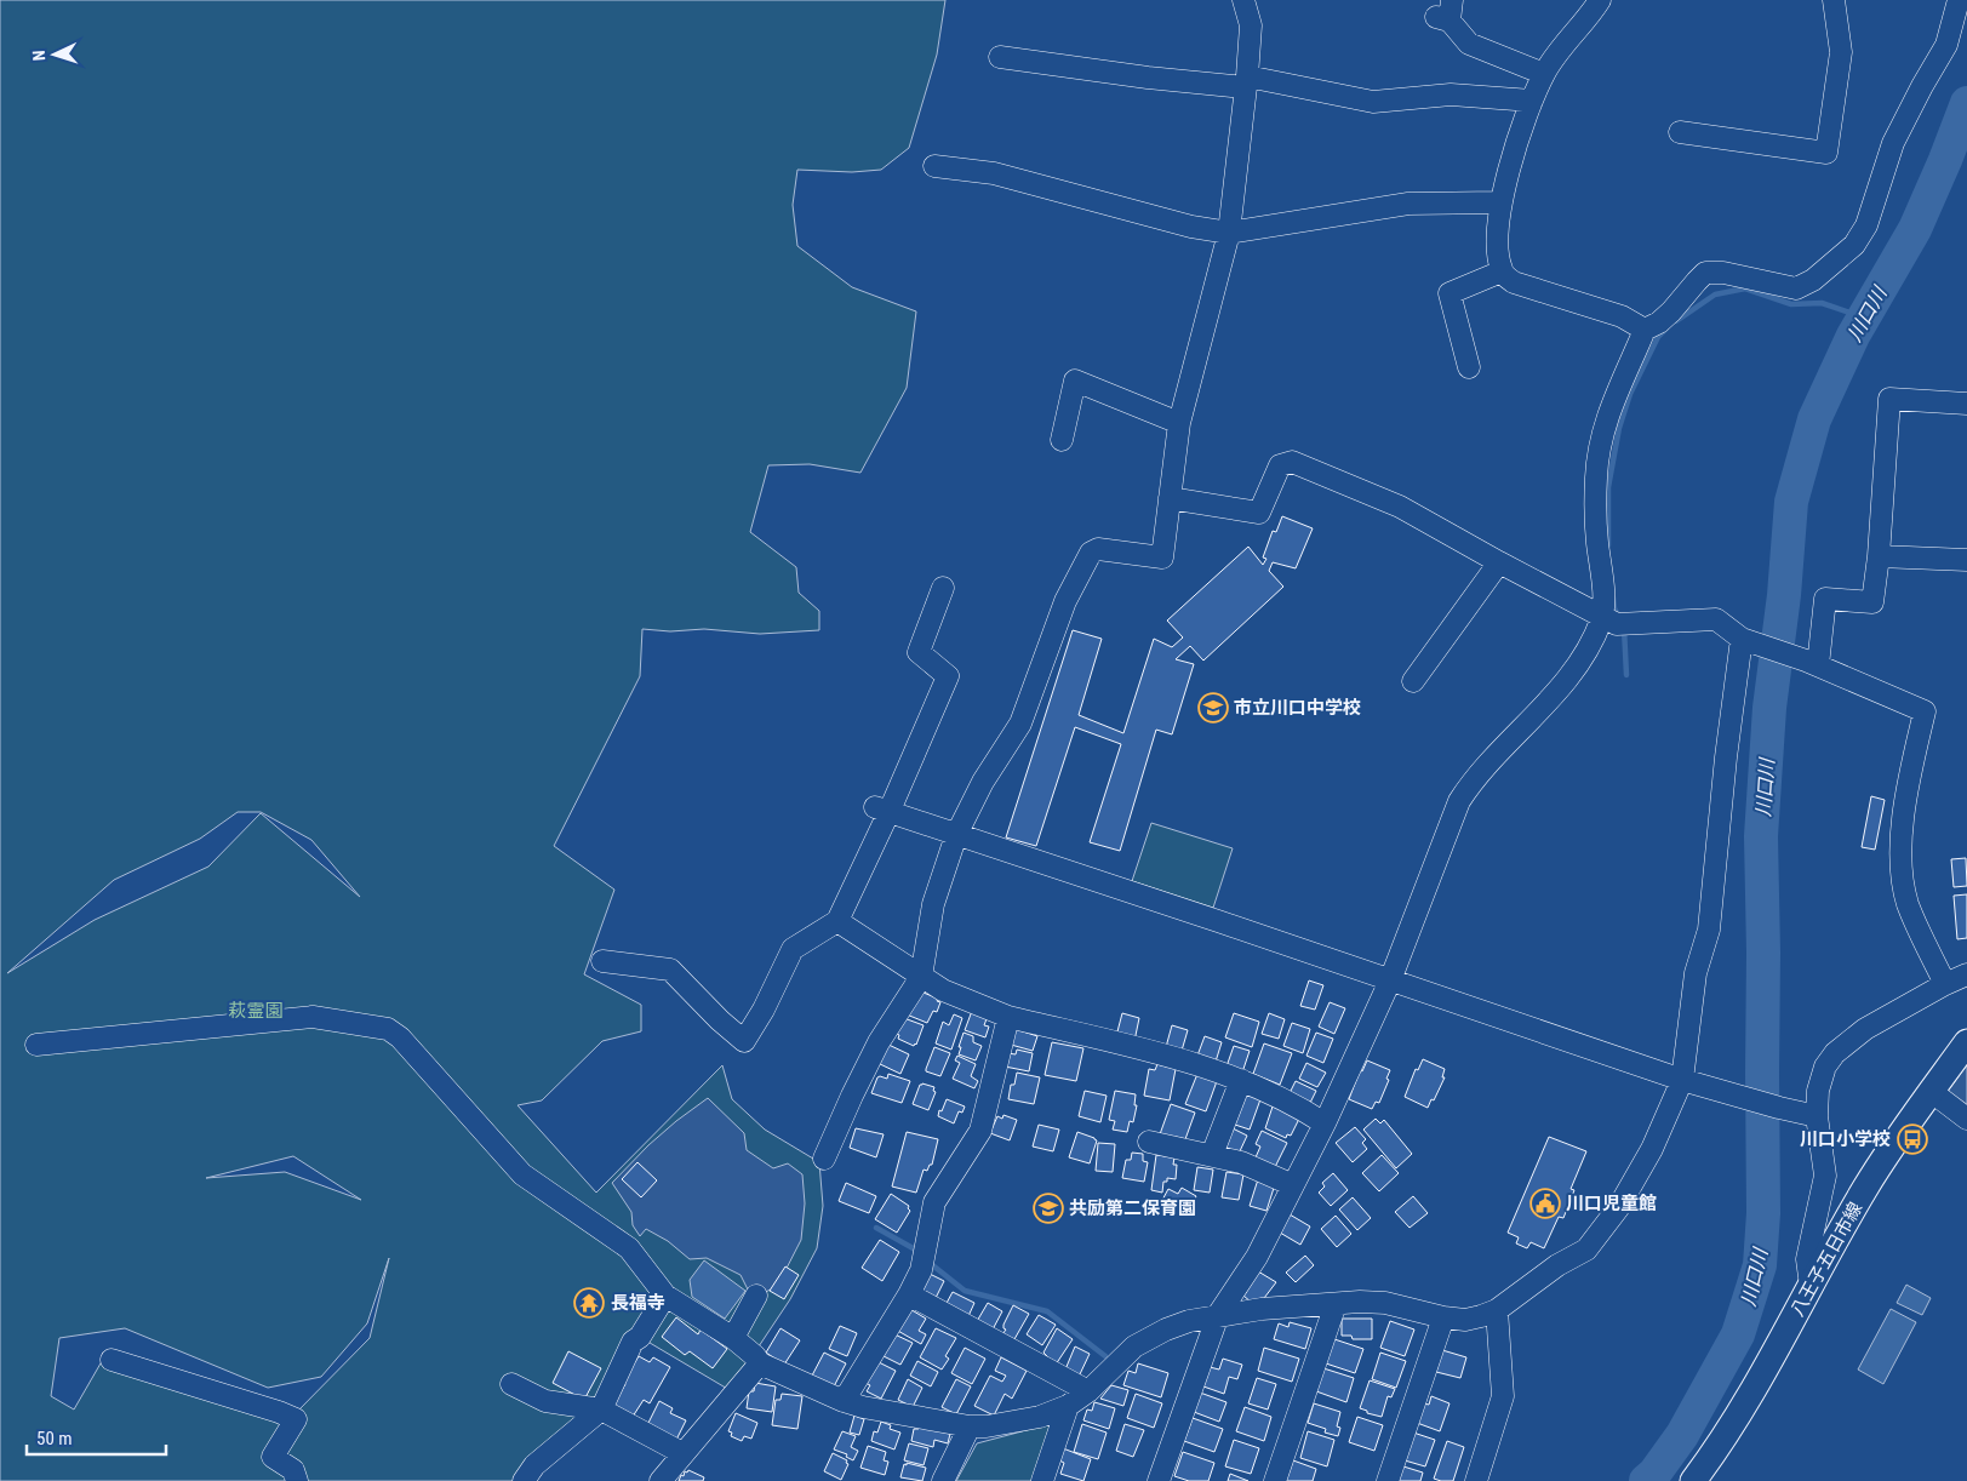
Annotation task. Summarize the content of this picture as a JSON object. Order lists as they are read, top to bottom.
{
  "streets": {
    "main road": ["八王子五日市線"]
  },
  "water": ["川口川"],
  "parks": ["萩霊園"],
  "places": {
    "school or university": ["市立川口中学校", "共励第二保育園"],
    "bus stop": ["川口小学校"],
    "public building": ["川口児童館"],
    "temple": ["長福寺"]
  },
  "scale_bar": "50 m",
  "north": "left"
}
